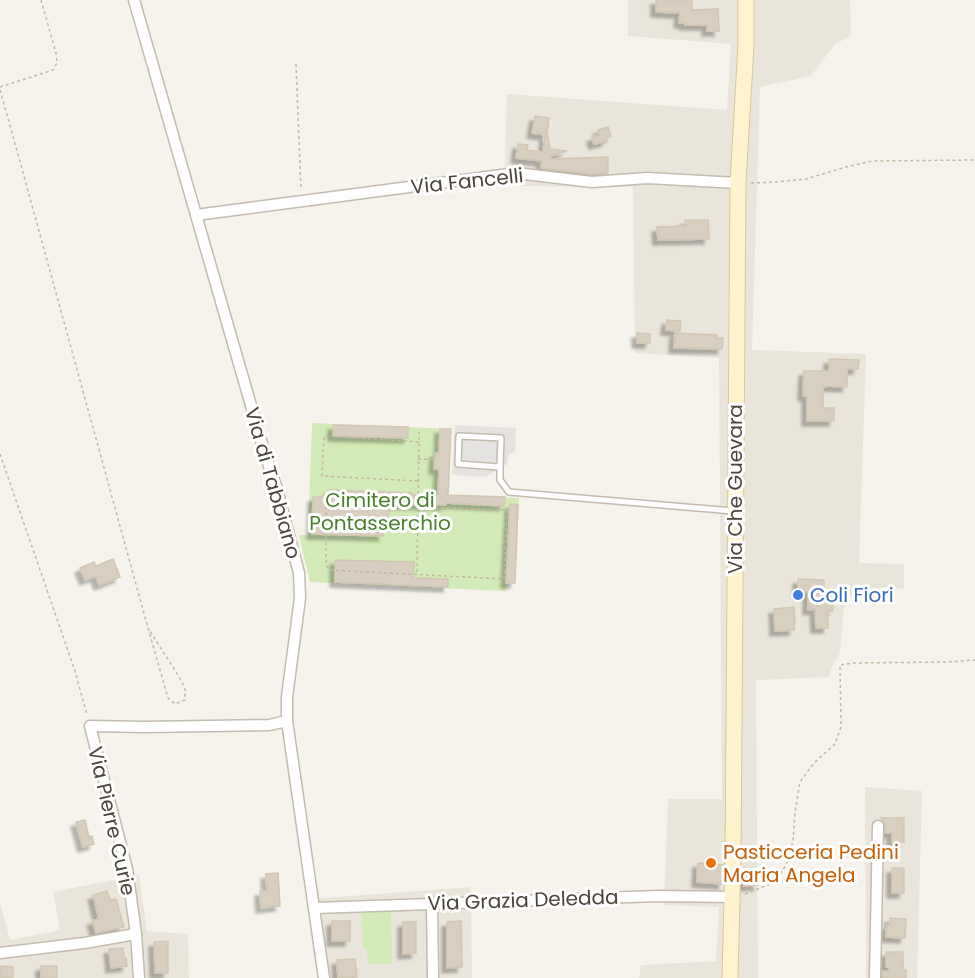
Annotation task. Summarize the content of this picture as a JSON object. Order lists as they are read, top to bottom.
{
  "streets": {
    "main road": ["Via Che Guevara"],
    "street": [
      "Via Fancelli",
      "Via di Tabbiano",
      "Via Pierre Curie",
      "Via Grazia Deledda"
    ]
  },
  "crossings": [
    ["Via Fancelli", "Via di Tabbiano"],
    ["Via Fancelli", "Via Che Guevara"],
    ["Via di Tabbiano", "Via Pierre Curie"],
    ["Via di Tabbiano", "Via Grazia Deledda"],
    ["Via Che Guevara", "Via Grazia Deledda"]
  ],
  "parks": ["Cimitero di Pontasserchio"],
  "places": ["Coli Fiori", "Pasticceria Pedini Maria Angela"]
}
